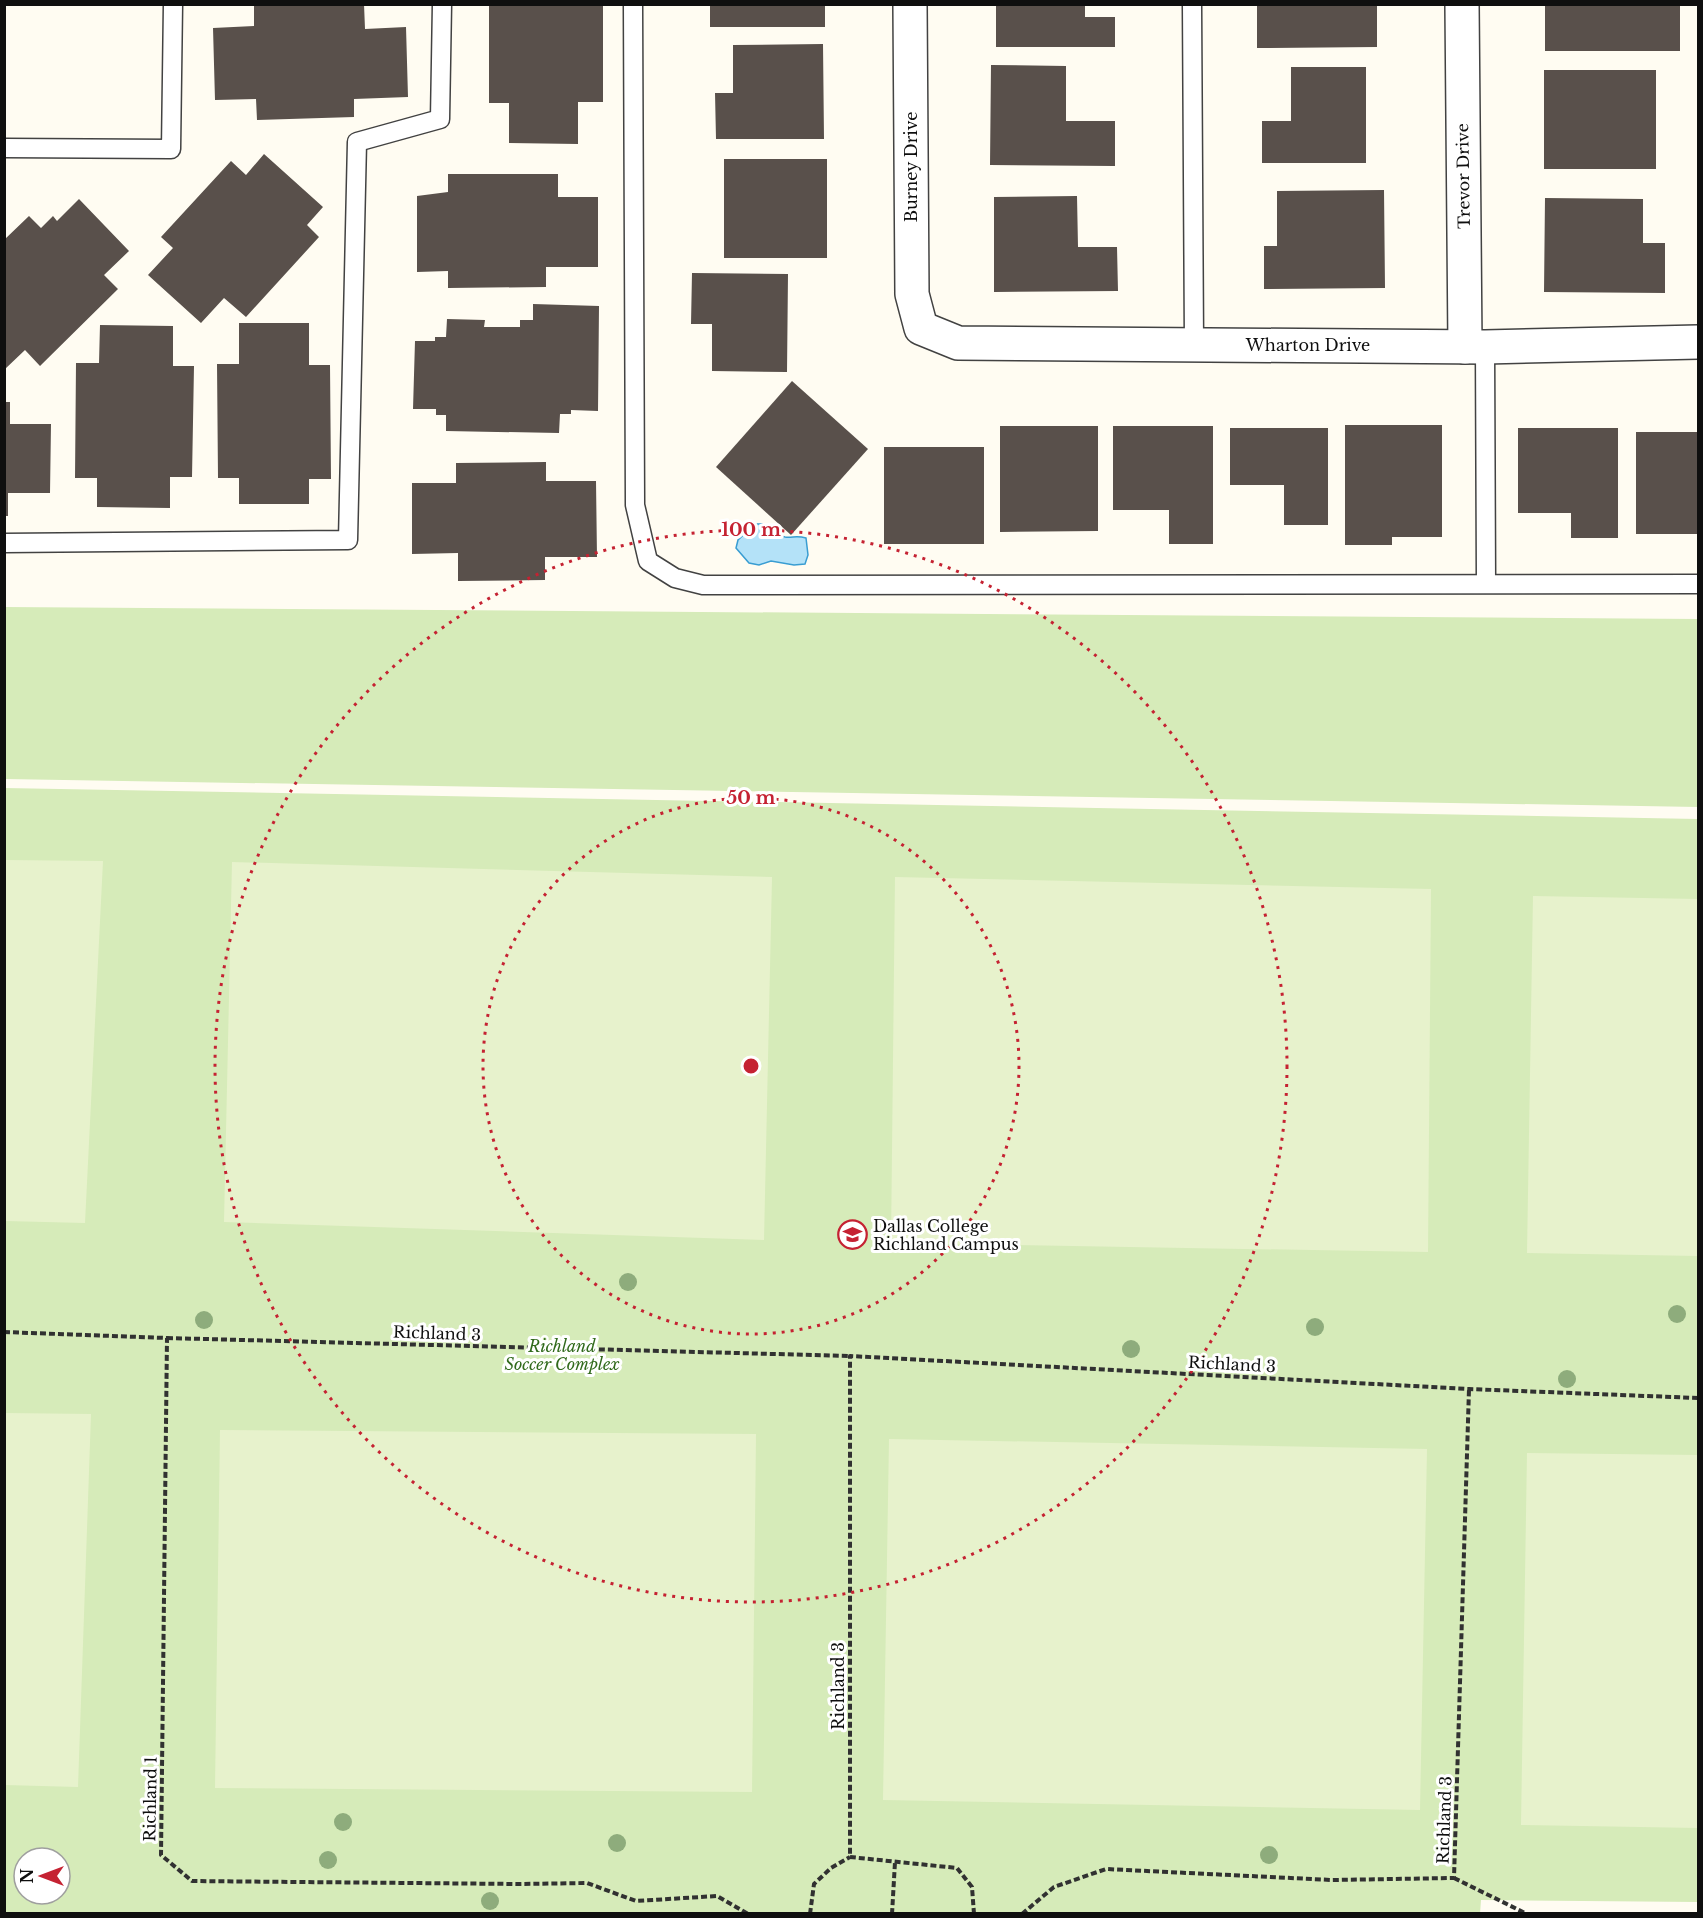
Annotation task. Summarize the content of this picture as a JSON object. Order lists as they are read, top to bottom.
{
  "streets": {
    "street": ["Burney Drive", "Trevor Drive", "Wharton Drive"],
    "path": ["Richland 3", "Richland 1"]
  },
  "crossings": [
    ["Burney Drive", "Wharton Drive"],
    ["Trevor Drive", "Wharton Drive"],
    ["Richland 3", "Richland 1"]
  ],
  "parks": ["Richland Soccer Complex"],
  "places": {
    "school or university": ["Dallas College Richland Campus"]
  },
  "north": "left",
  "rings": ["100 m", "50 m"]
}
